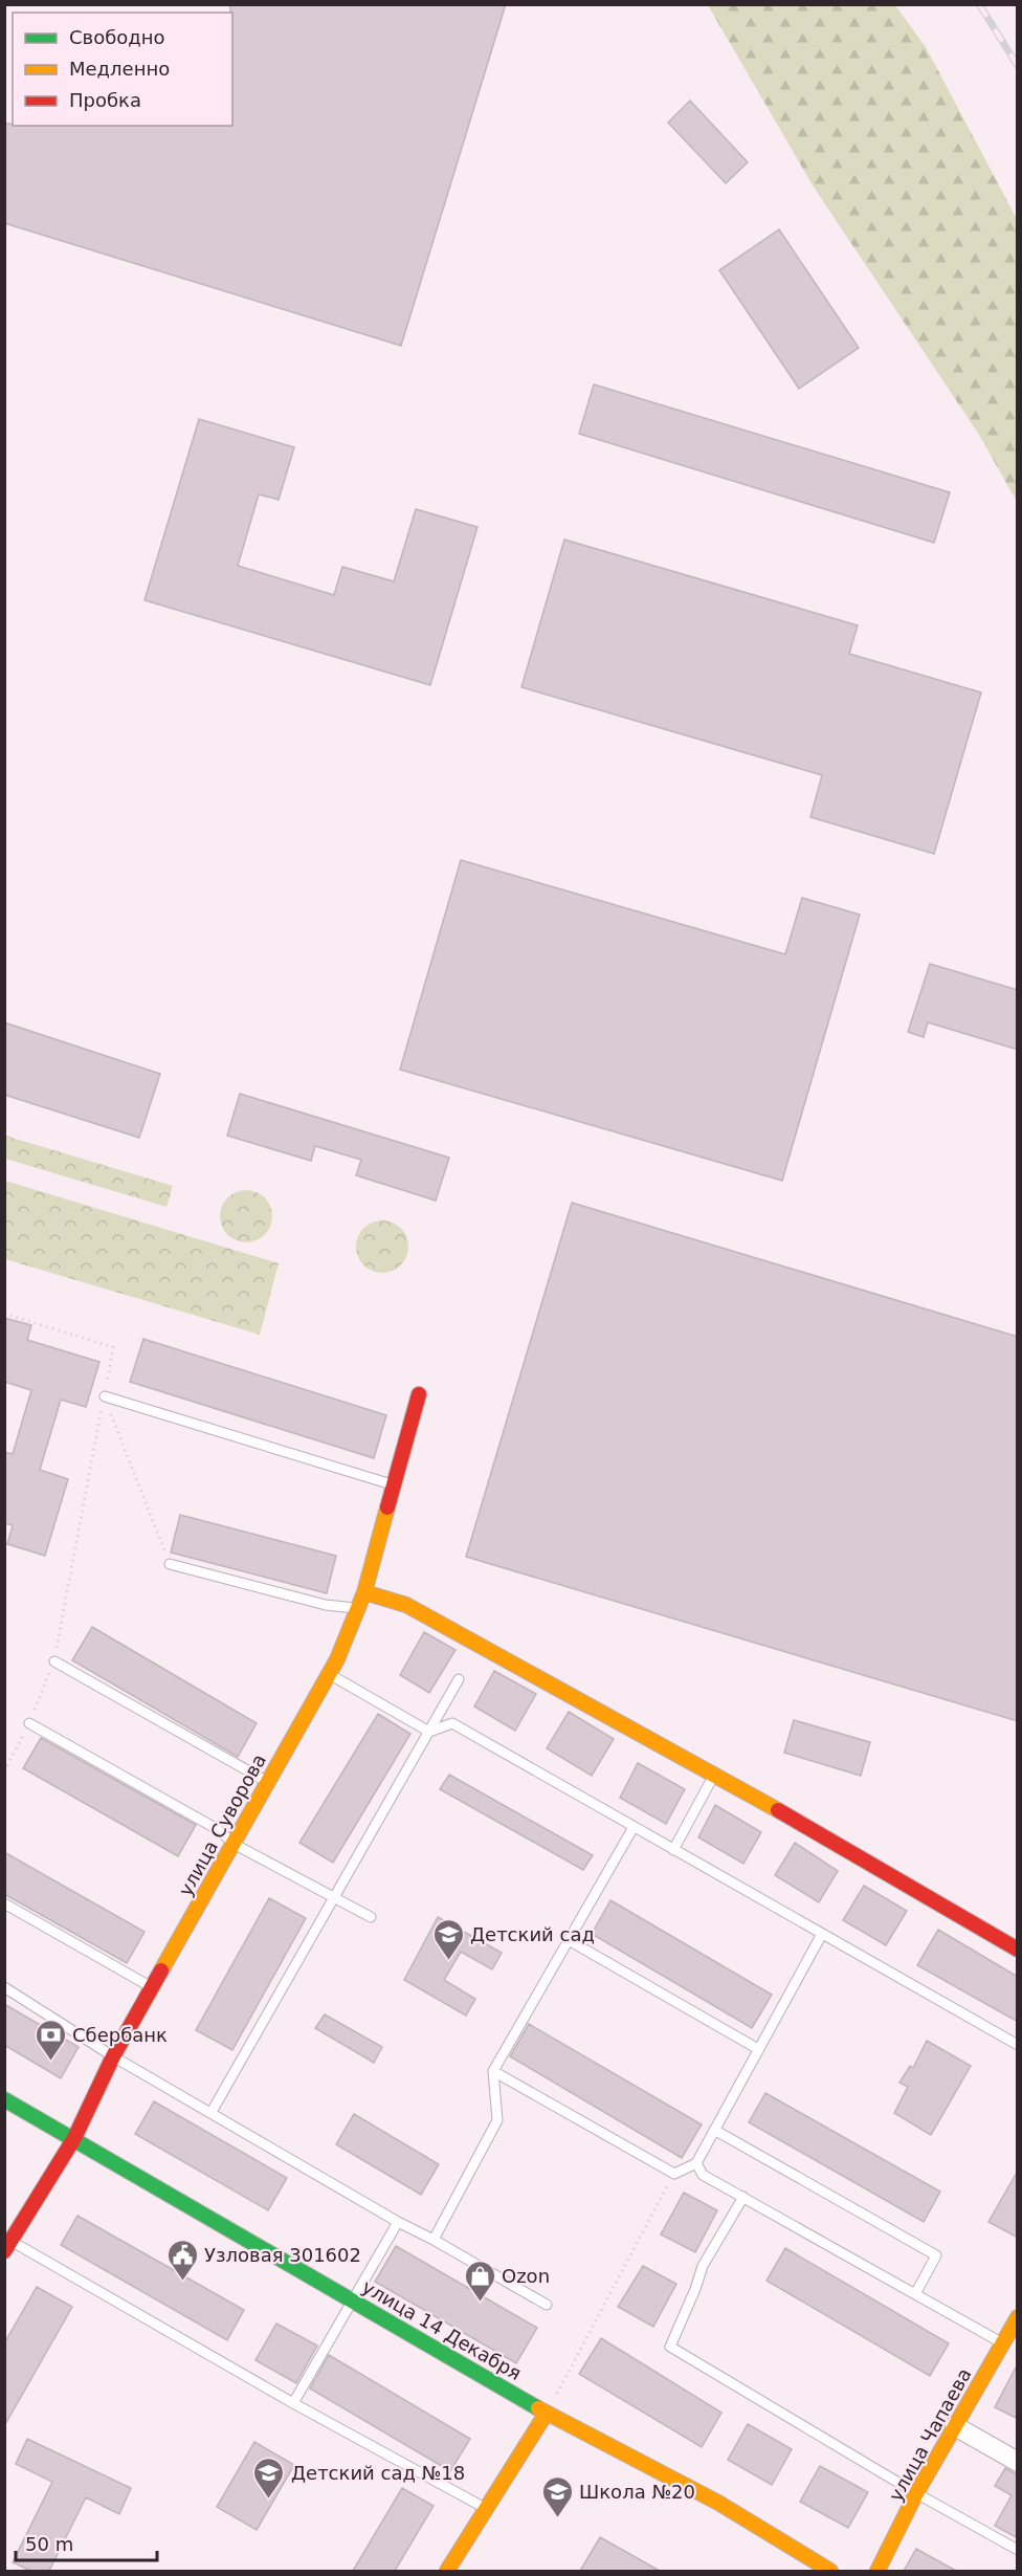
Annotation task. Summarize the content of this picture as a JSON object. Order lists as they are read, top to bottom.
{
  "streets": {
    "street": ["улица Суворова", "улица 14 Декабря", "улица Чапаева"]
  },
  "crossings": [
    ["улица Суворова", "улица 14 Декабря"]
  ],
  "places": {
    "school or university": ["Детский сад", "Детский сад №18", "Школа №20"],
    "bank": ["Сбербанк"],
    "public building": ["Узловая 301602"],
    "shop": ["Ozon"]
  },
  "legend": ["Свободно", "Медленно", "Пробка"],
  "scale_bar": "50 m"
}
